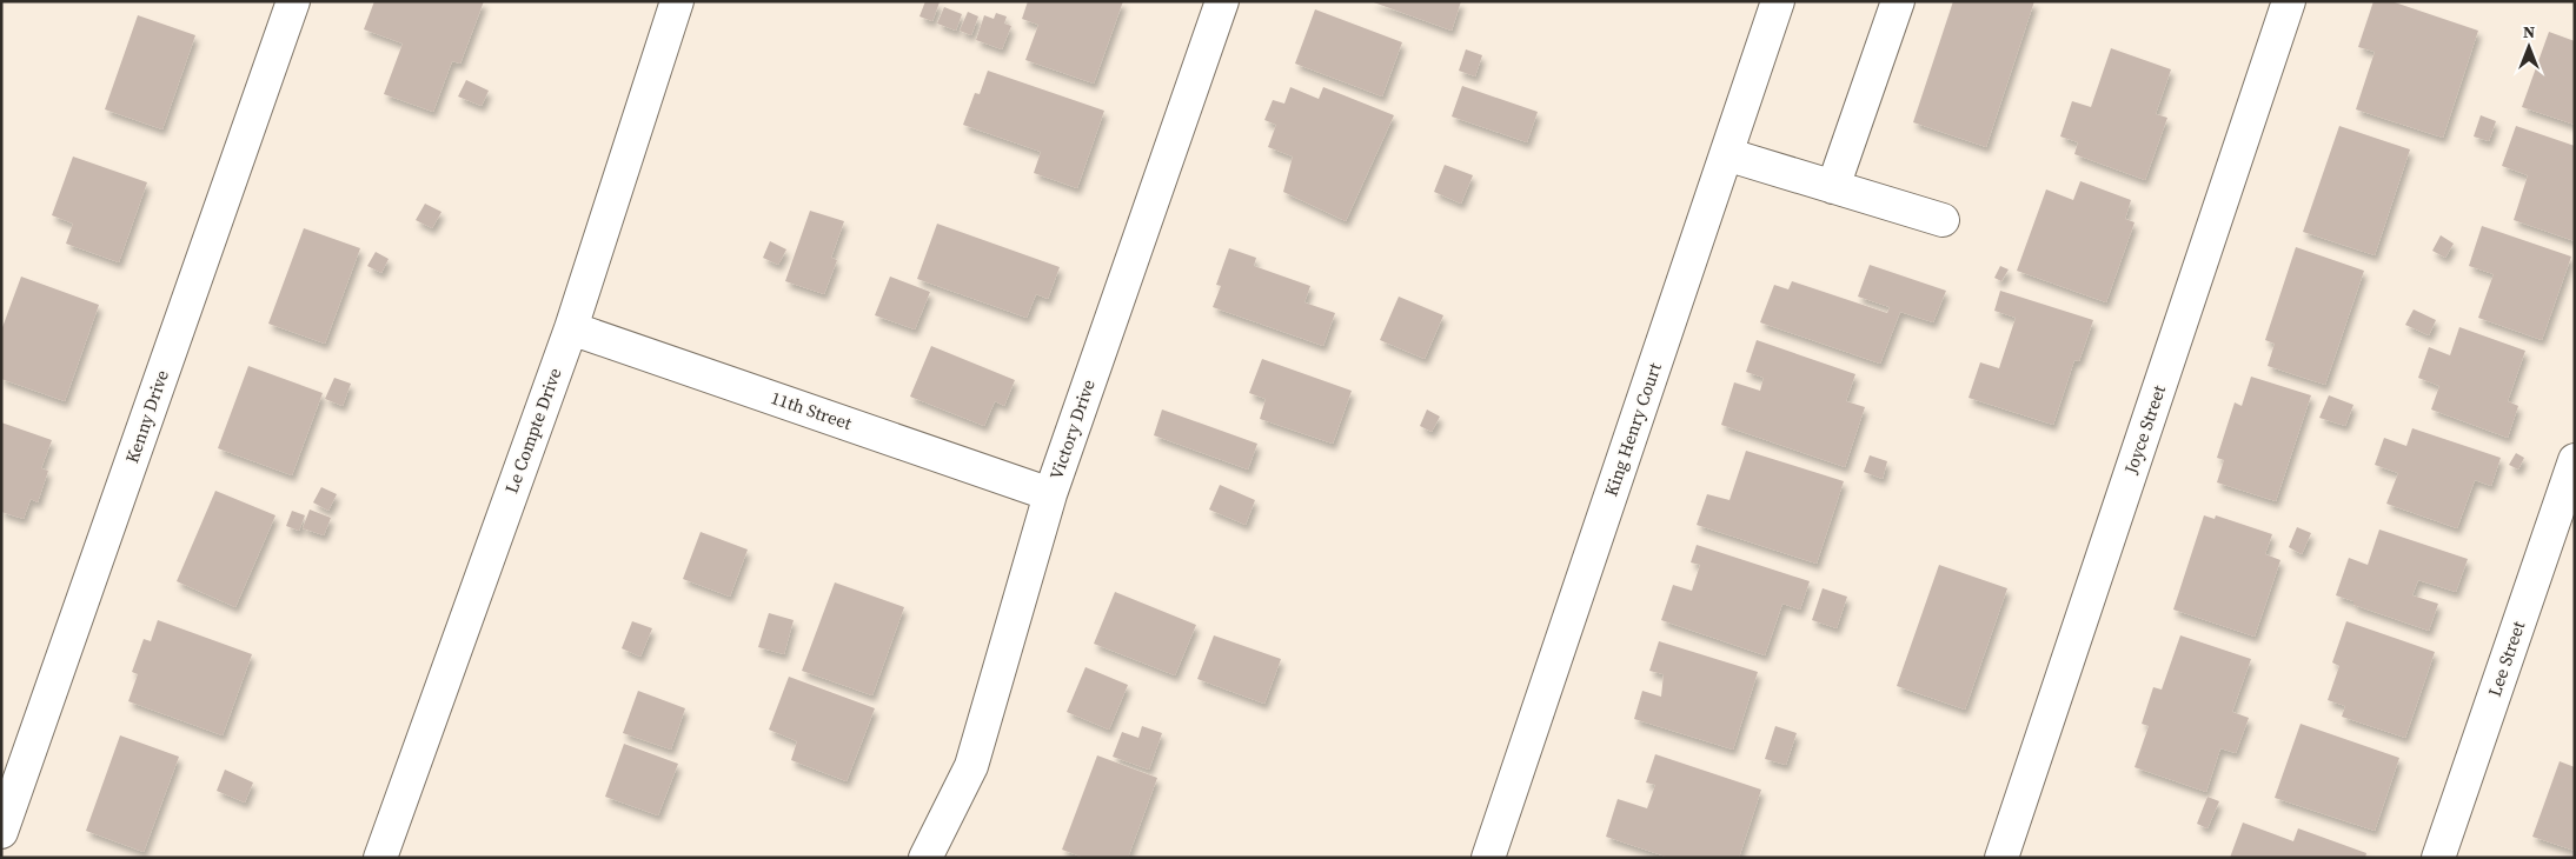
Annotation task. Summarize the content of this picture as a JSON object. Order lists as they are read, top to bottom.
{
  "streets": {
    "street": [
      "11th Street",
      "Kenny Drive",
      "Victory Drive",
      "King Henry Court",
      "Joyce Street",
      "Le Compte Drive",
      "Lee Street"
    ]
  },
  "crossings": [
    ["11th Street", "Victory Drive"],
    ["11th Street", "Le Compte Drive"]
  ],
  "north": "top"
}
